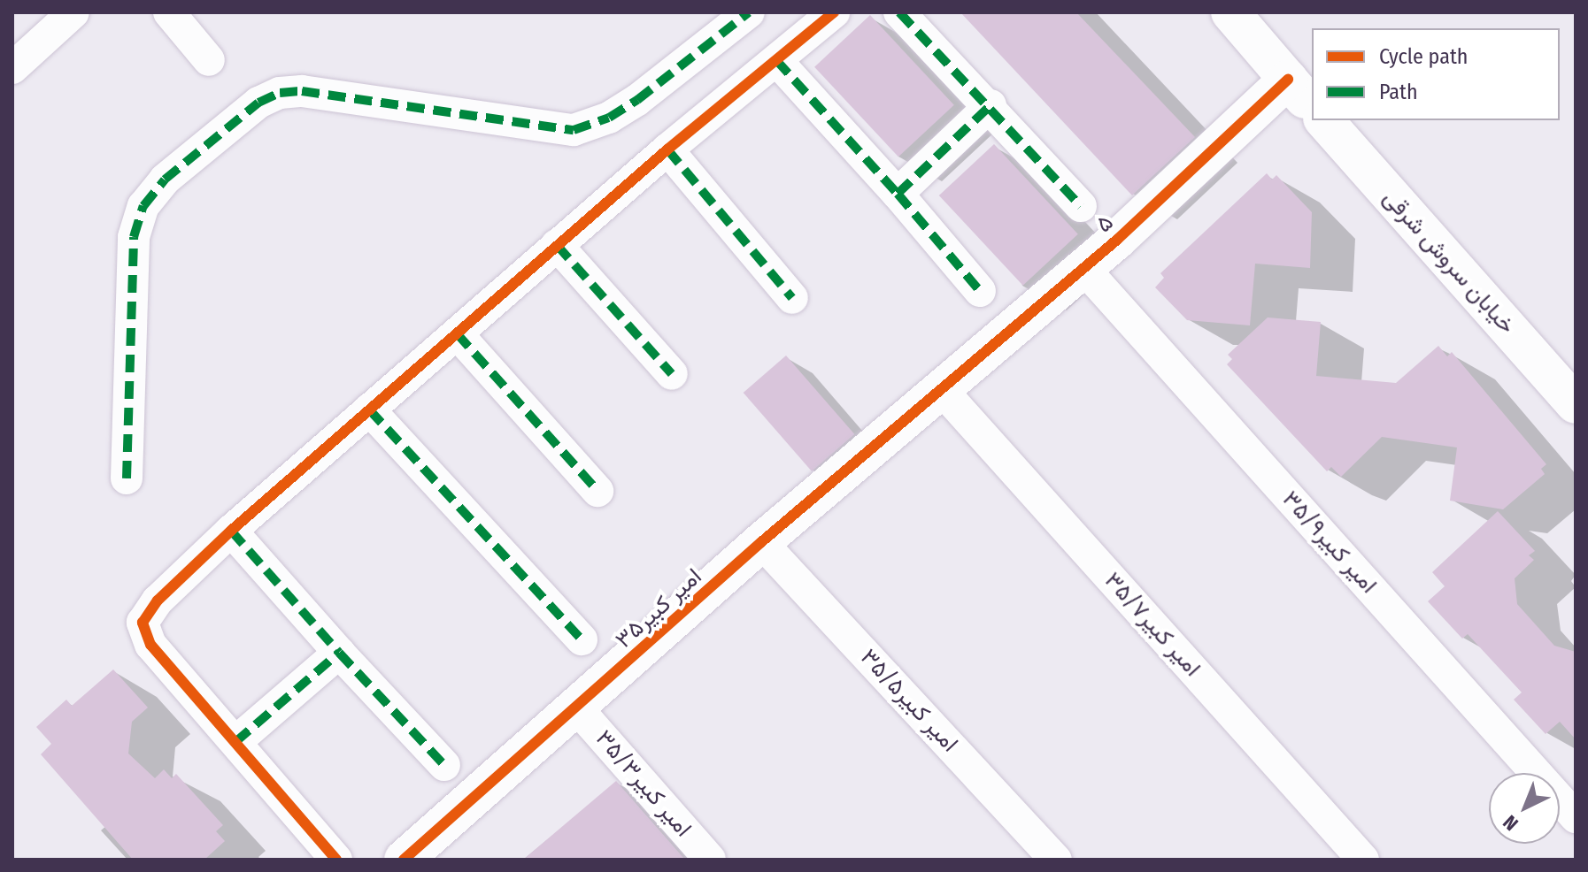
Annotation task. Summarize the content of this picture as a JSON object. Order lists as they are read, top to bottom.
{
  "streets": {
    "street": [
      "۵",
      "خیابان سروش شرقی",
      "امیر کبیر۳۵/۹",
      "امیر کبیر۳۵",
      "امیر کبیر۳۵/۷",
      "امیر کبیر۳۵/۵",
      "امیر کبیر۳۵/۳"
    ]
  },
  "crossings": [
    ["۵", "امیر کبیر۳۵/۹"],
    ["۵", "امیر کبیر۳۵"],
    ["۵", "امیر کبیر۳۵/۷"],
    ["امیر کبیر۳۵", "امیر کبیر۳۵/۷"],
    ["امیر کبیر۳۵", "امیر کبیر۳۵/۵"],
    ["امیر کبیر۳۵", "امیر کبیر۳۵/۳"]
  ],
  "legend": ["Cycle path", "Path"],
  "north": "bottom left"
}
